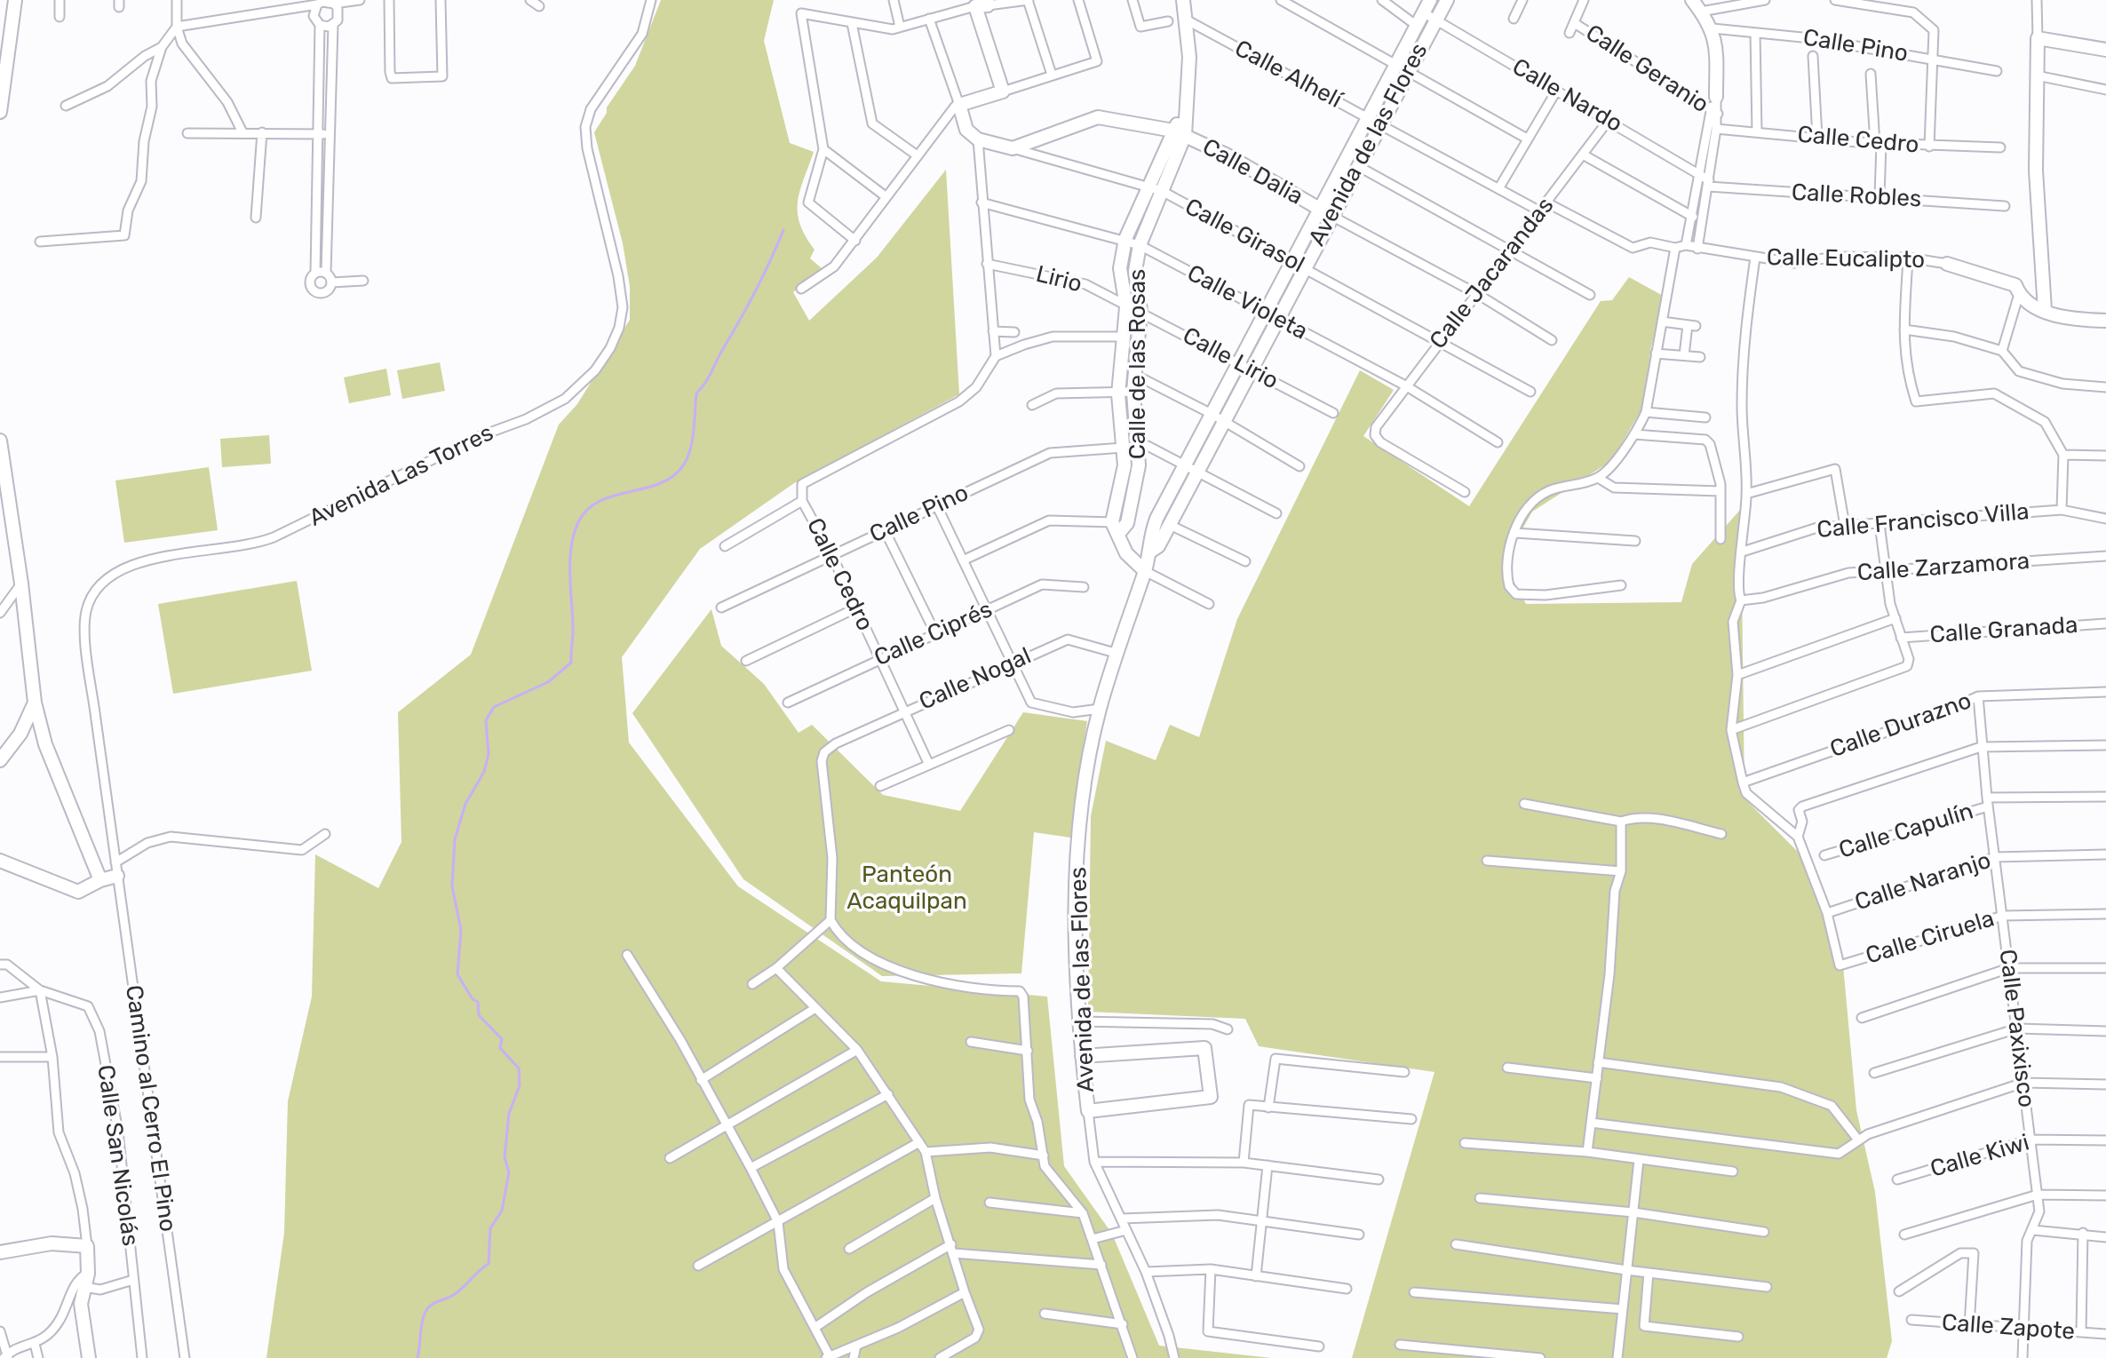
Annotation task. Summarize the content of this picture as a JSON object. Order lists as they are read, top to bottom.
{
  "streets": {
    "main road": [
      "Avenida de las Flores",
      "Calle Dalia",
      "Calle Girasol",
      "Calle Eucalipto",
      "Calle de las Rosas"
    ],
    "street": [
      "Calle Pino",
      "Calle Geranio",
      "Calle Alhelí",
      "Calle Nardo",
      "Calle Cedro",
      "Calle Robles",
      "Calle Jacarandas",
      "Lirio",
      "Calle Violeta",
      "Calle Lirio",
      "Avenida Las Torres",
      "Calle Francisco Villa",
      "Calle Zarzamora",
      "Calle Granada",
      "Calle Ciprés",
      "Calle Nogal",
      "Calle Durazno",
      "Calle Capulín",
      "Calle Naranjo",
      "Calle Ciruela",
      "Calle Paxixisco",
      "Camino al Cerro El Pino",
      "Calle San Nicolás",
      "Calle Kiwi",
      "Calle Zapote"
    ]
  },
  "crossings": [
    ["Calle Pino", "Calle Cedro"],
    ["Calle Pino", "Calle de las Rosas"],
    ["Calle Alhelí", "Avenida de las Flores"],
    ["Calle Alhelí", "Calle Jacarandas"],
    ["Calle Alhelí", "Calle de las Rosas"],
    ["Calle Nardo", "Avenida de las Flores"],
    ["Calle Nardo", "Calle Robles"],
    ["Calle Nardo", "Calle Jacarandas"],
    ["Calle Cedro", "Calle Ciprés"],
    ["Calle Cedro", "Calle Nogal"],
    ["Avenida de las Flores", "Calle Dalia"],
    ["Avenida de las Flores", "Calle Girasol"],
    ["Avenida de las Flores", "Calle Violeta"],
    ["Avenida de las Flores", "Calle Lirio"],
    ["Avenida de las Flores", "Calle Nogal"],
    ["Calle Dalia", "Calle Girasol"],
    ["Calle Dalia", "Calle Jacarandas"],
    ["Calle Dalia", "Calle de las Rosas"],
    ["Calle Girasol", "Calle Jacarandas"],
    ["Calle Girasol", "Calle de las Rosas"],
    ["Calle Jacarandas", "Calle Violeta"],
    ["Lirio", "Calle Lirio"],
    ["Lirio", "Calle de las Rosas"],
    ["Calle Violeta", "Calle de las Rosas"],
    ["Calle Lirio", "Calle de las Rosas"],
    ["Avenida Las Torres", "Camino al Cerro El Pino"],
    ["Calle Durazno", "Calle Paxixisco"],
    ["Calle Capulín", "Calle Paxixisco"],
    ["Calle Naranjo", "Calle Ciruela"],
    ["Calle Naranjo", "Calle Paxixisco"],
    ["Calle Ciruela", "Calle Paxixisco"],
    ["Calle Paxixisco", "Calle Kiwi"],
    ["Calle Paxixisco", "Calle Zapote"]
  ],
  "parks": ["Panteón Acaquilpan"]
}
